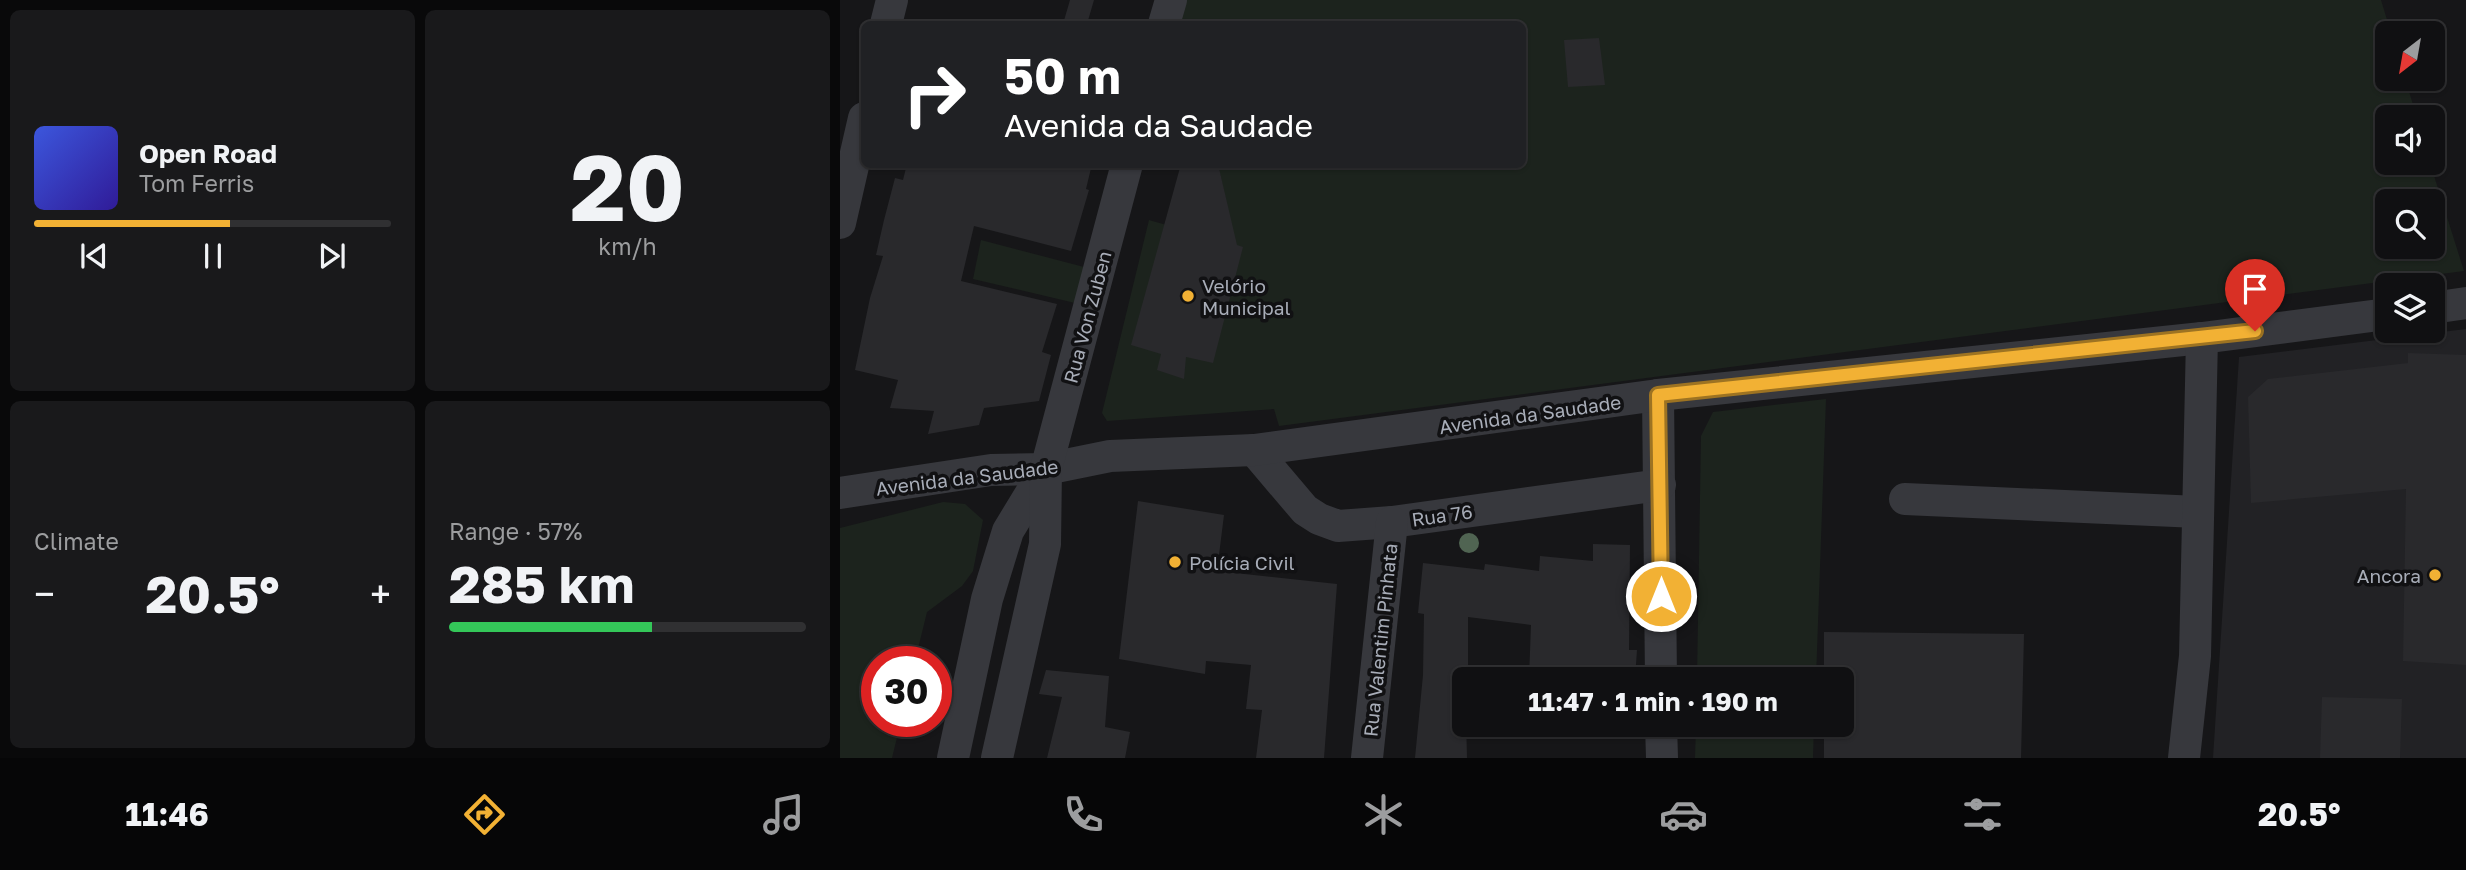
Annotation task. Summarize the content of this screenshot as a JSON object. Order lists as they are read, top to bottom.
{
  "streets": {
    "street": [
      "Rua Von Zuben",
      "Avenida da Saudade",
      "Rua 76",
      "Rua Valentim Pinhata"
    ]
  },
  "crossings": [
    ["Rua Von Zuben", "Avenida da Saudade"],
    ["Avenida da Saudade", "Rua 76"],
    ["Rua 76", "Rua Valentim Pinhata"]
  ],
  "places": ["Velório Municipal", "Polícia Civil", "Ancora"],
  "north": "bottom left",
  "page": {
    "tile": [
      ["20", "km/h"],
      "Climate",
      ["Range · 57%", "285 km"]
    ],
    "turn": ["50 m", "Avenida da Saudade"],
    "song": ["Open Road", "Tom Ferris"],
    "heat": ["−", "20.5°", "+"],
    "limit": "30",
    "trip": "11:47 · 1 min · 190 m",
    "tabs": ["11:46", "20.5°"]
  }
}
